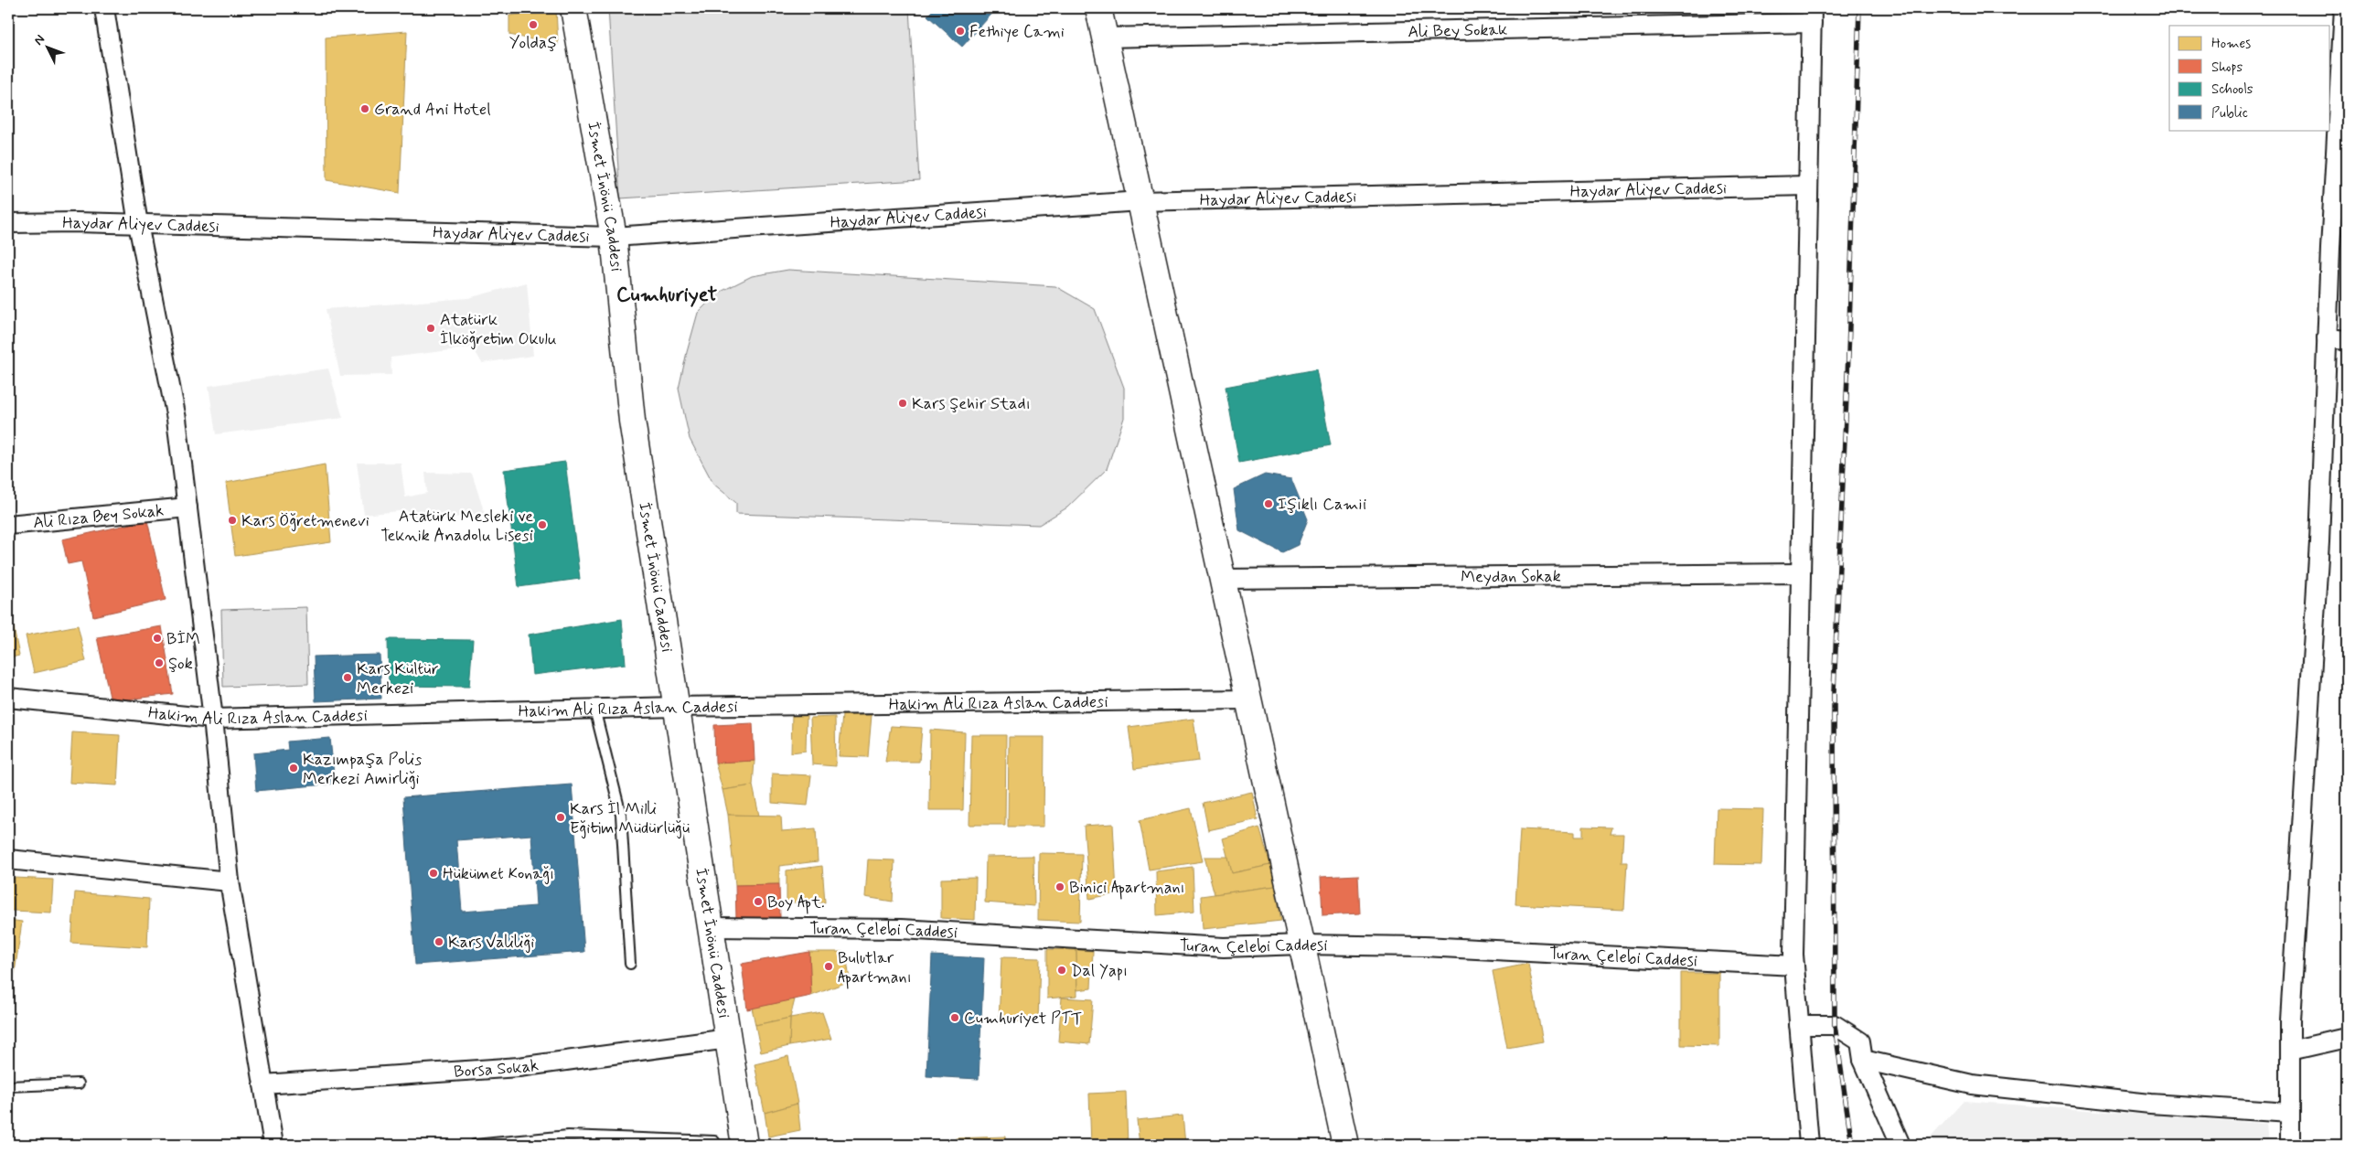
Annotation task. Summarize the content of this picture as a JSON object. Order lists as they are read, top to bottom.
{
  "streets": {
    "main road": ["İsmet İnönü Caddesi"],
    "street": [
      "Ali Bey Sokak",
      "Haydar Aliyev Caddesi",
      "Ali Rıza Bey Sokak",
      "Meydan Sokak",
      "Hakim Ali Rıza Aslan Caddesi",
      "Turan Çelebi Caddesi",
      "Borsa Sokak"
    ]
  },
  "crossings": [
    ["Haydar Aliyev Caddesi", "İsmet İnönü Caddesi"],
    ["İsmet İnönü Caddesi", "Hakim Ali Rıza Aslan Caddesi"],
    ["İsmet İnönü Caddesi", "Turan Çelebi Caddesi"],
    ["İsmet İnönü Caddesi", "Borsa Sokak"]
  ],
  "districts": ["Cumhuriyet"],
  "places": [
    "Yoldaş",
    "Fethiye Cami",
    "Grand Ani Hotel",
    "Atatürk İlköğretim Okulu",
    "Kars Şehir Stadı",
    "Işıklı Camii",
    "Kars Öğretmenevi",
    "Atatürk Mesleki ve Teknik Anadolu Lisesi",
    "BİM",
    "Şok",
    "Kars Kültür Merkezi",
    "Kazımpaşa Polis Merkezi Amirliği",
    "Kars İl Milli Eğitim Müdürlüğü",
    "Hükümet Konağı",
    "Binici Apartmanı",
    "Boy Apt.",
    "Kars Valiliği",
    "Bulutlar Apartmanı",
    "Dal Yapı",
    "Cumhuriyet PTT"
  ],
  "legend": [
    "Homes",
    "Shops",
    "Schools",
    "Public"
  ],
  "north": "top left"
}
